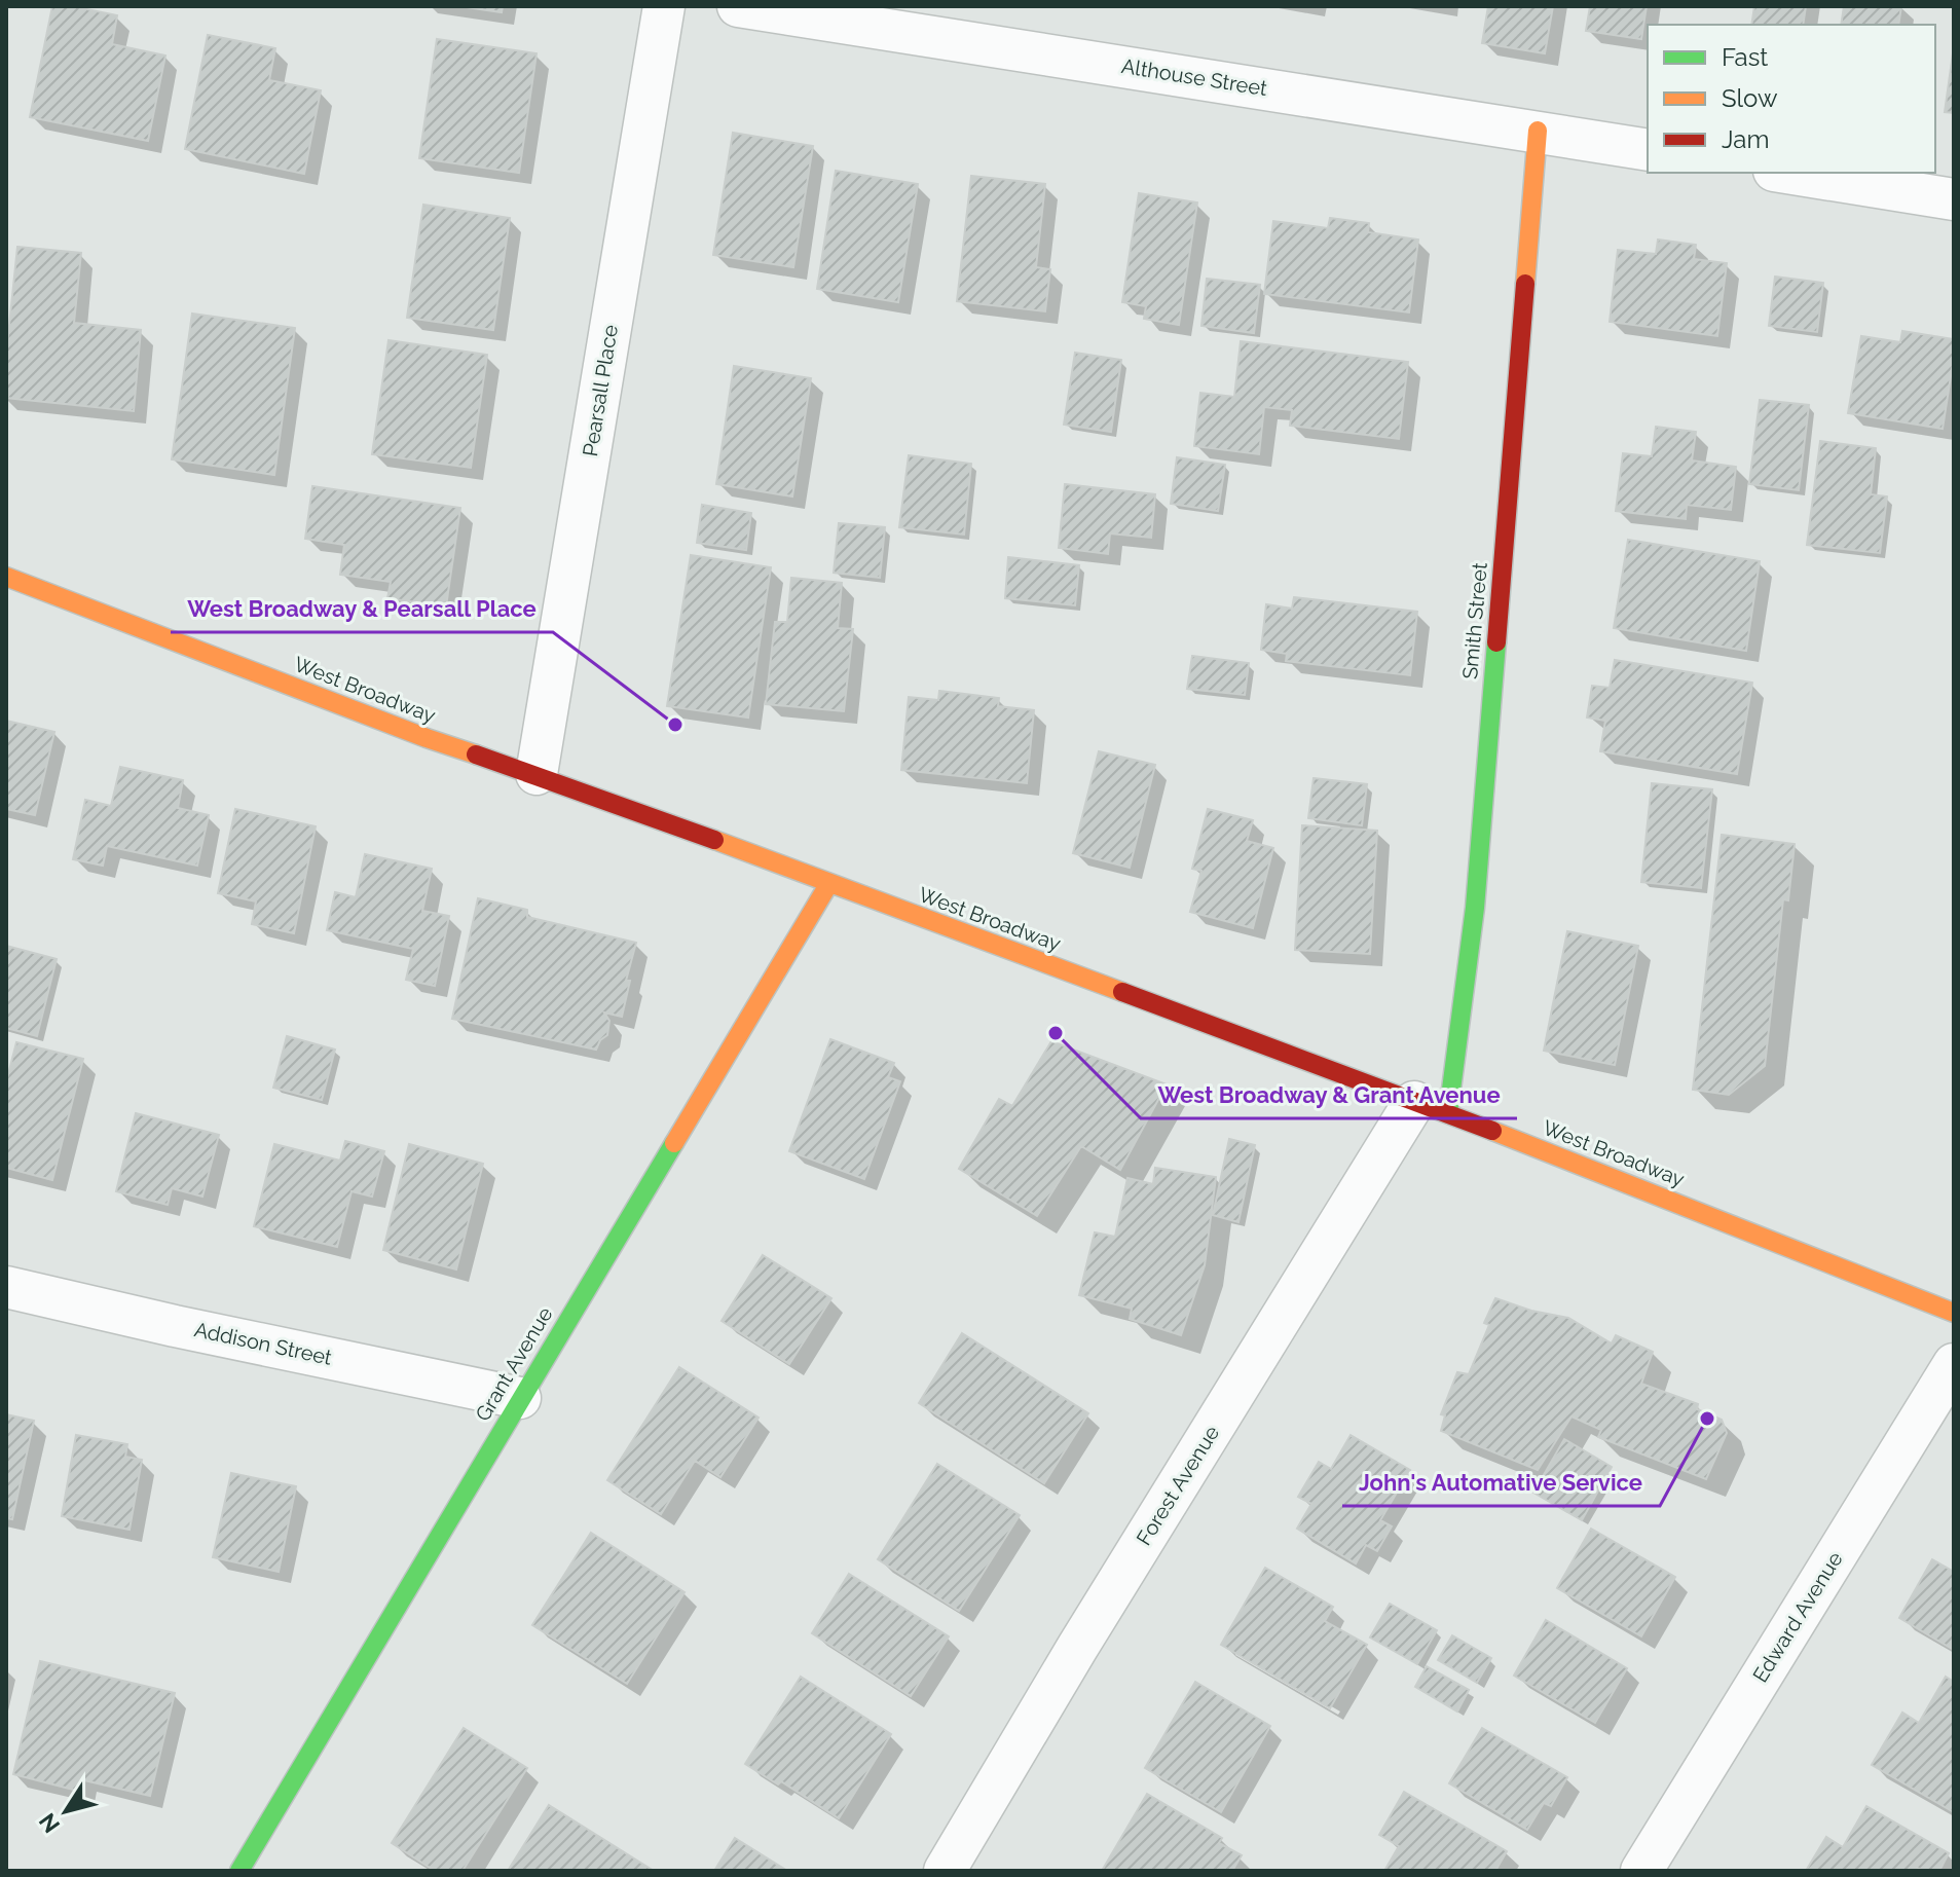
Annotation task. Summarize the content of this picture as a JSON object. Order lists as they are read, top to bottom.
{
  "streets": {
    "street": [
      "Althouse Street",
      "Pearsall Place",
      "Smith Street",
      "West Broadway",
      "Addison Street",
      "Grant Avenue",
      "Forest Avenue",
      "Edward Avenue"
    ]
  },
  "crossings": [
    ["Althouse Street", "Smith Street"],
    ["Pearsall Place", "West Broadway"],
    ["Smith Street", "West Broadway"],
    ["Smith Street", "Forest Avenue"],
    ["West Broadway", "Grant Avenue"],
    ["West Broadway", "Forest Avenue"],
    ["Addison Street", "Grant Avenue"]
  ],
  "places": ["West Broadway & Pearsall Place", "West Broadway & Grant Avenue", "John's Automative Service"],
  "legend": ["Fast", "Slow", "Jam"],
  "north": "bottom left"
}
